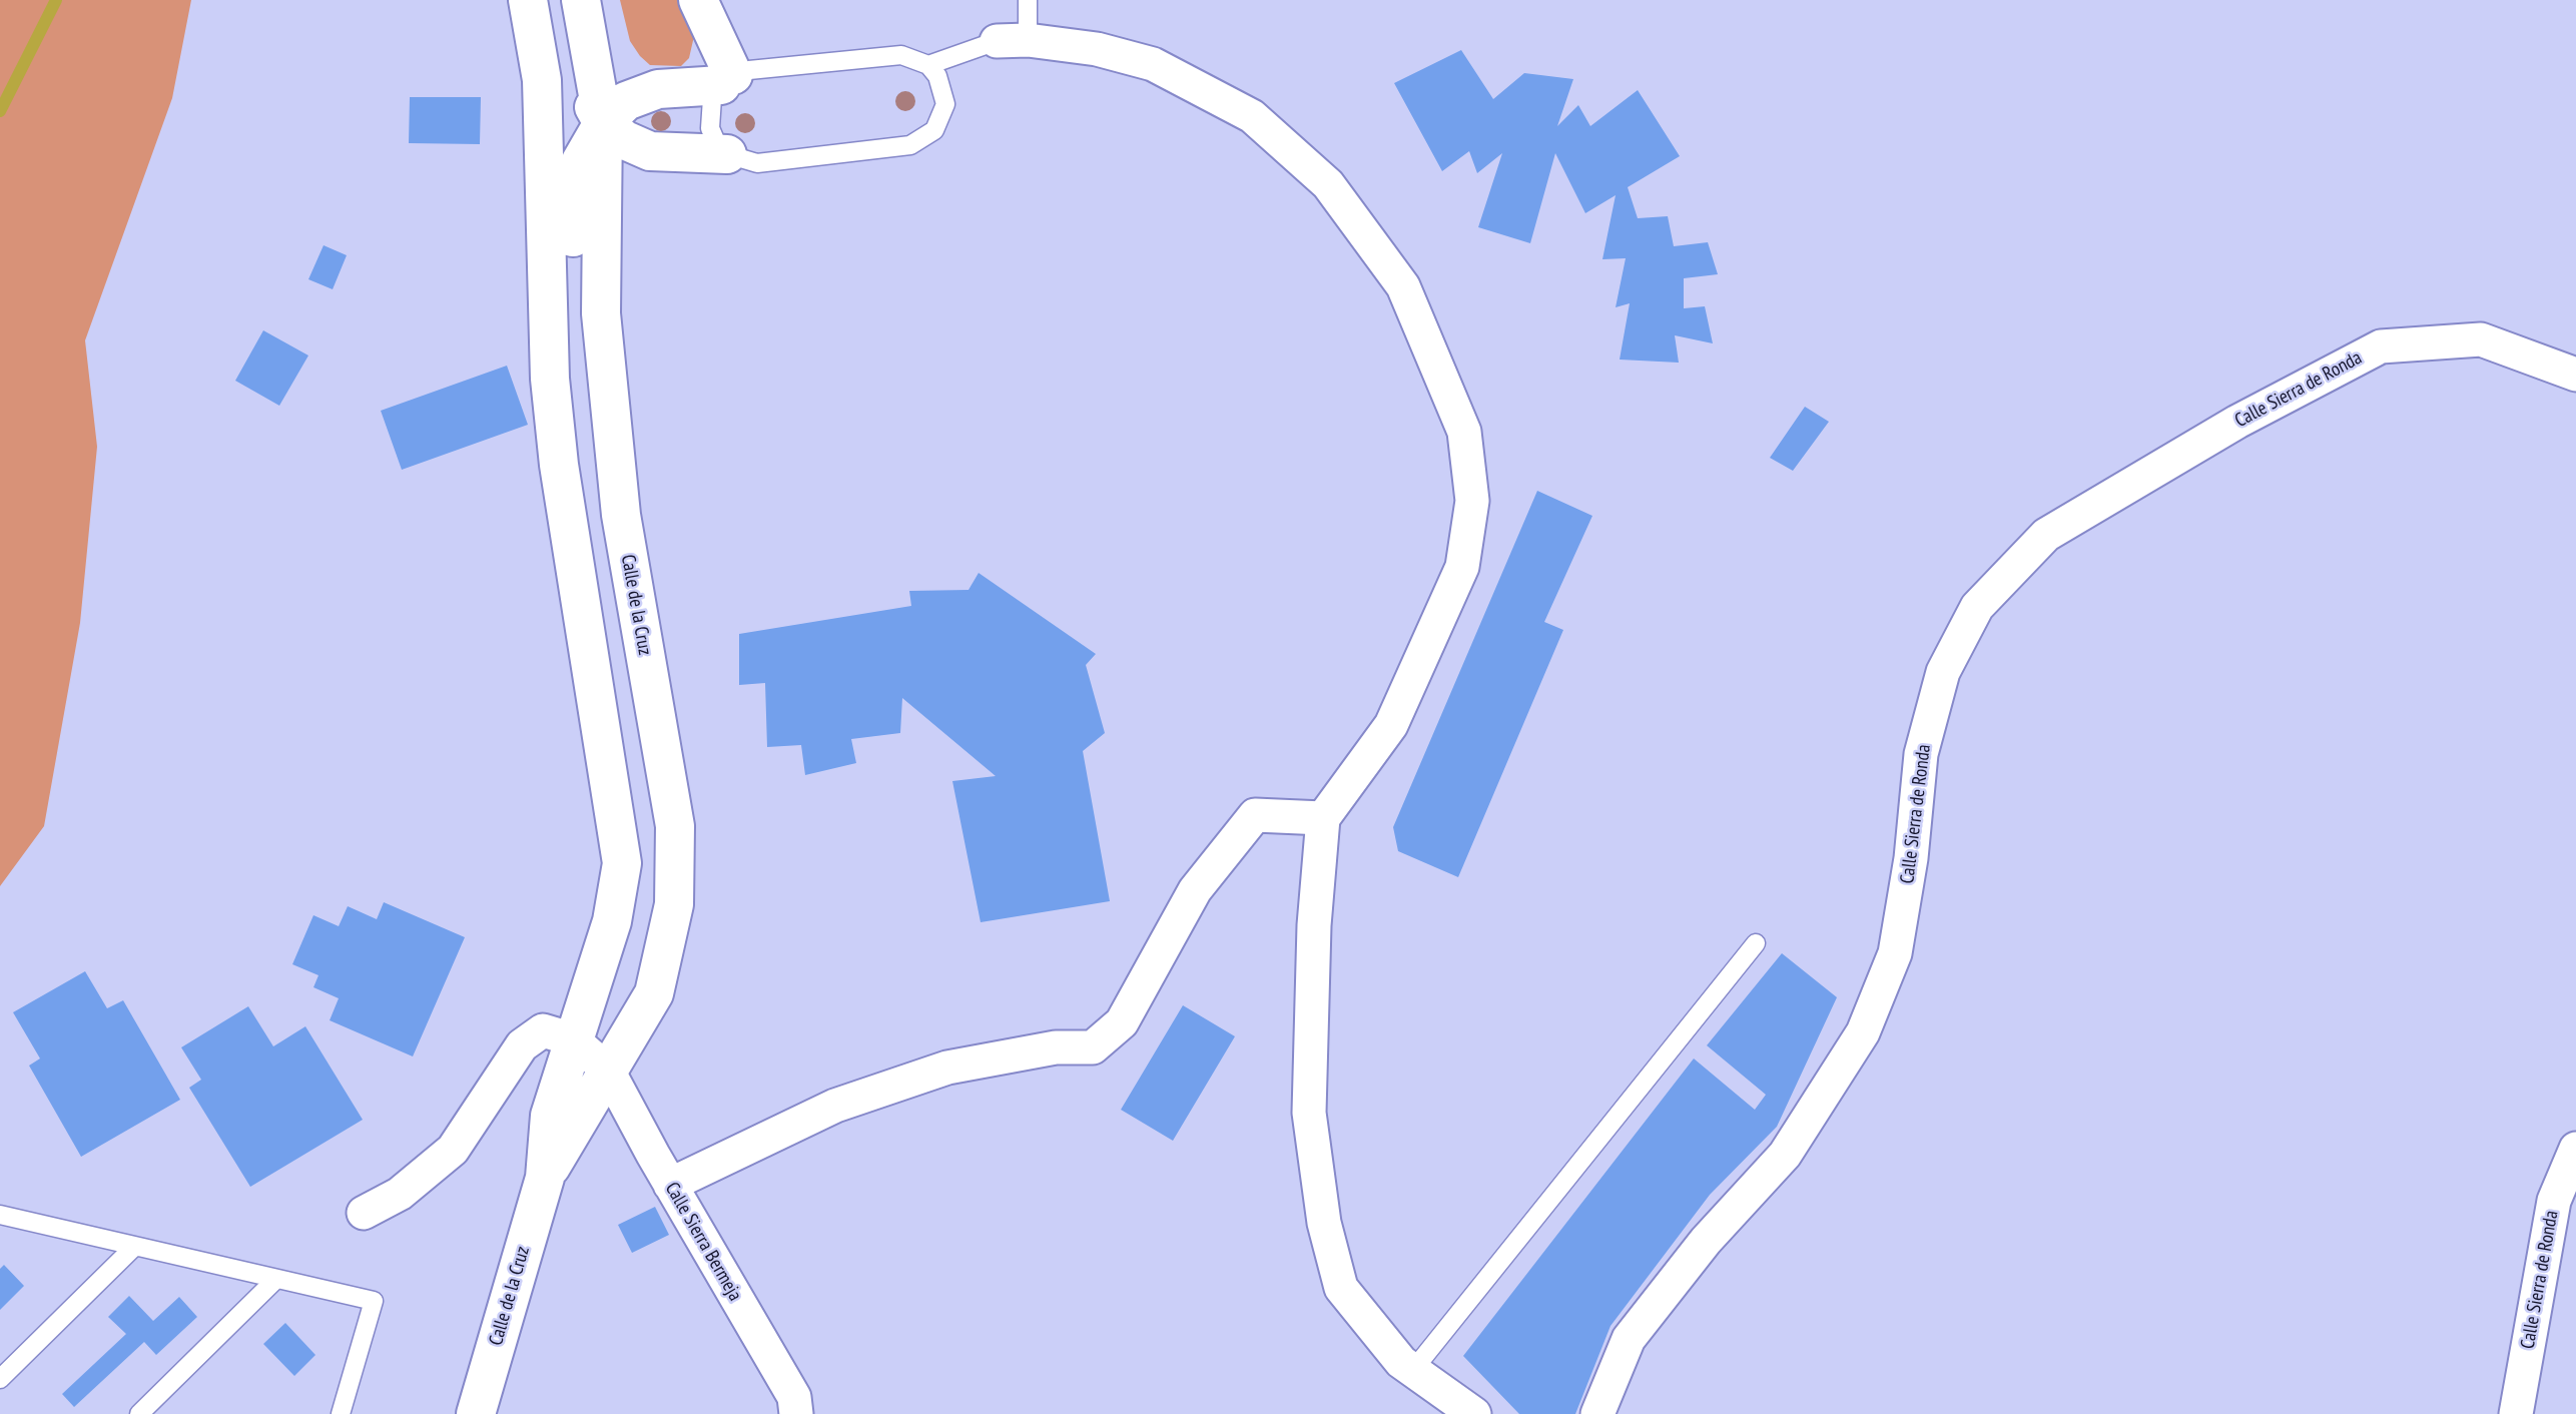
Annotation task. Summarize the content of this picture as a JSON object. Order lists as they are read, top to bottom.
{
  "streets": {
    "street": ["Calle Sierra de Ronda", "Calle de la Cruz", "Calle Sierra Bermeja"]
  },
  "crossings": [
    ["Calle de la Cruz", "Calle Sierra Bermeja"]
  ]
}
